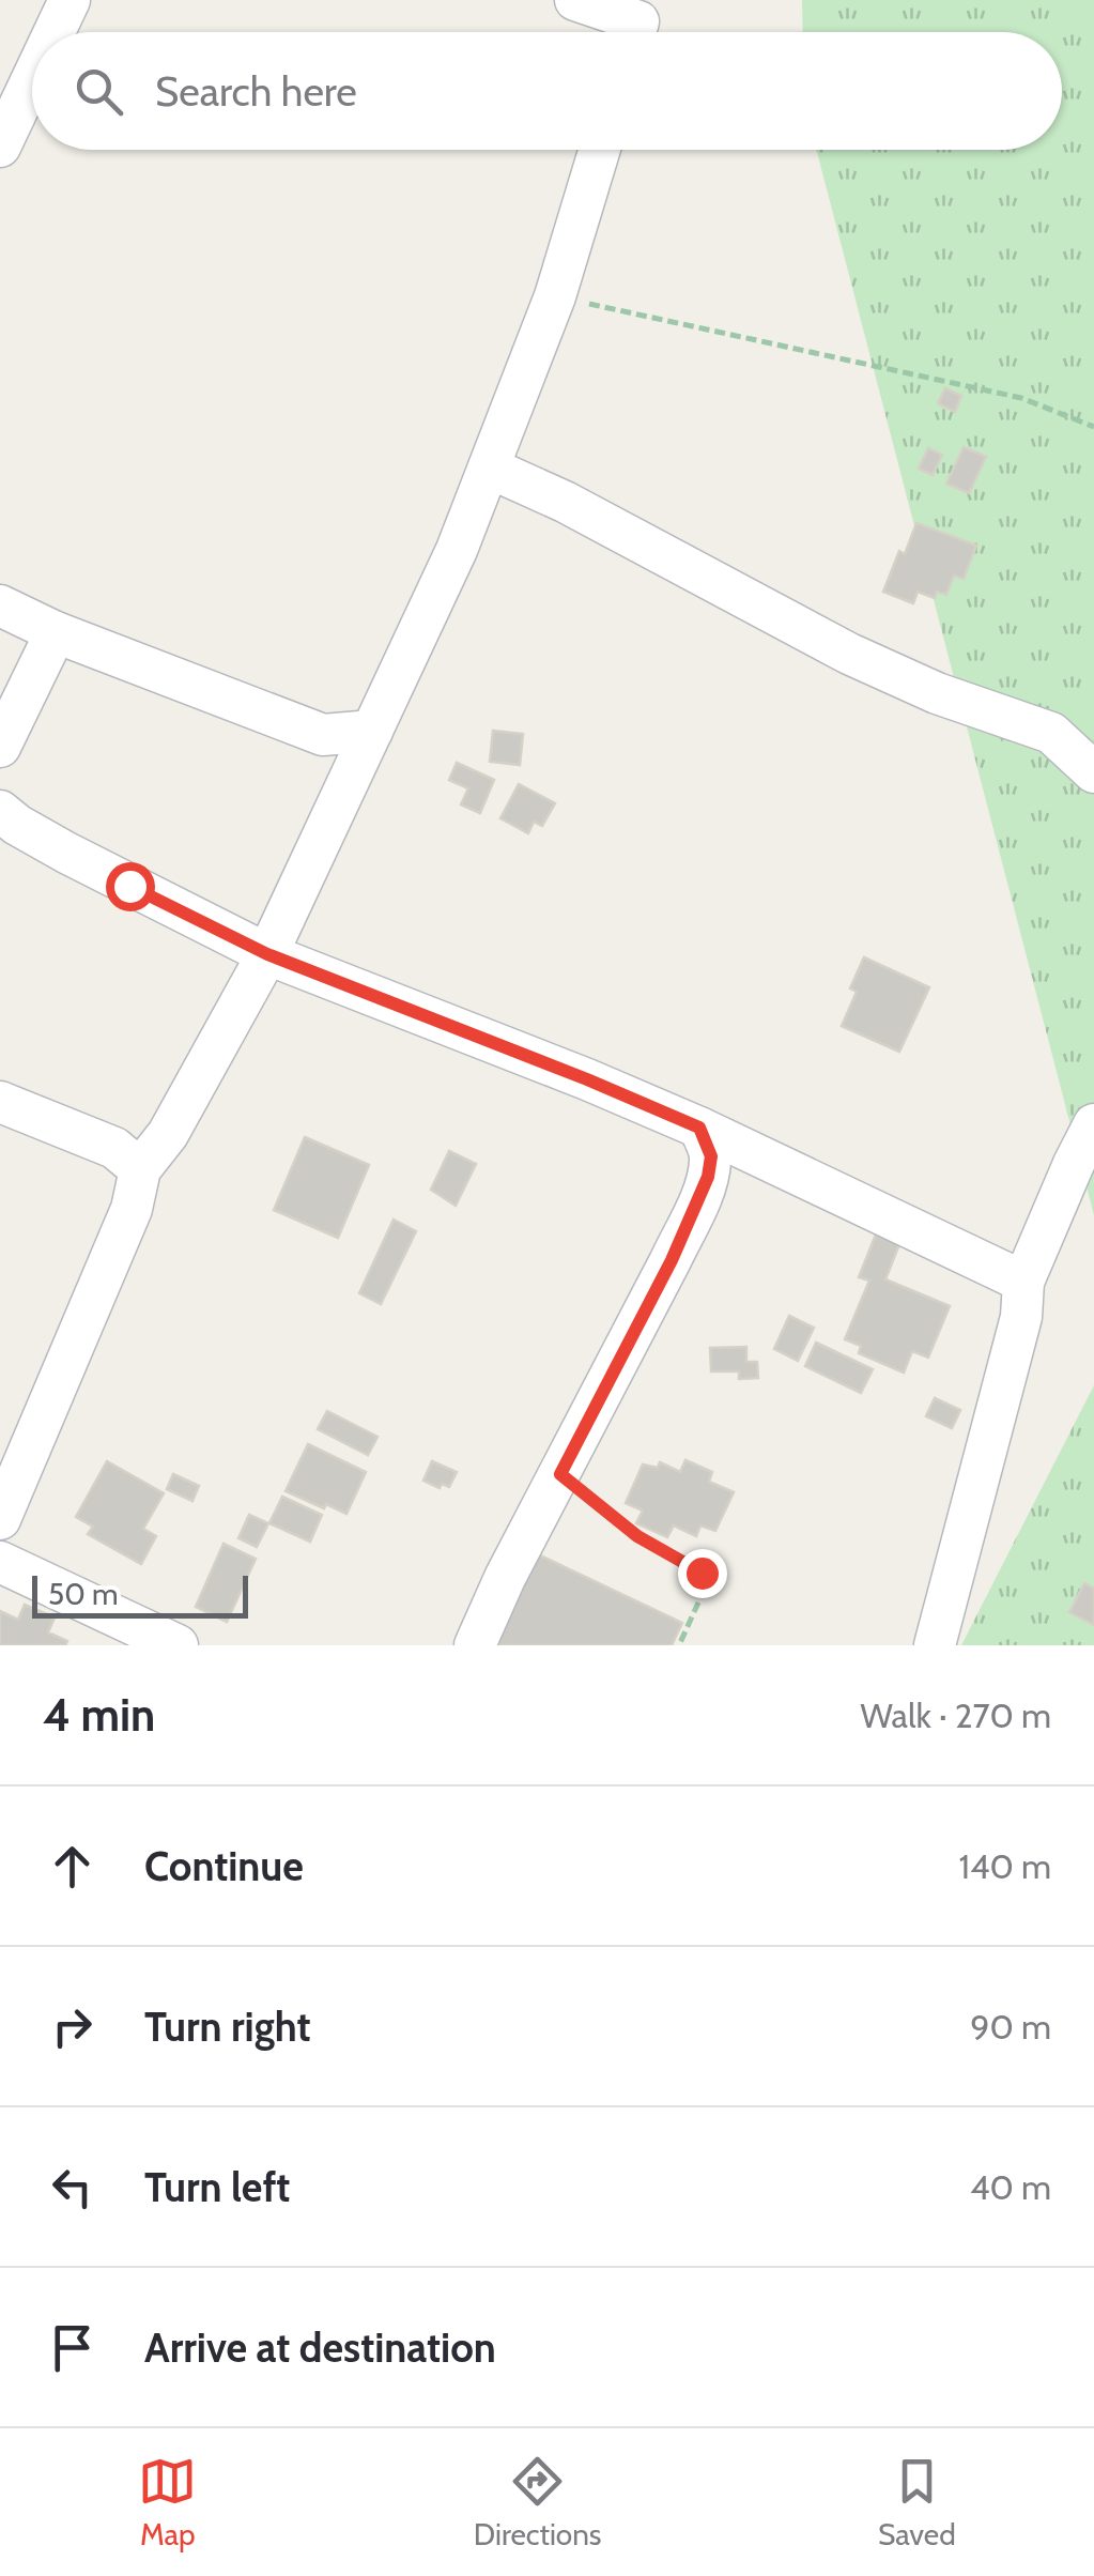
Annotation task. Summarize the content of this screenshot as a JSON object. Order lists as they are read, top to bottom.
{
  "scale_bar": "50 m",
  "page": {
    "search": "Search here",
    "scale": "50 m",
    "heading": ["4 min", "Walk · 270 m"],
    "list": [
      ["Continue", "140 m"],
      ["Turn right", "90 m"],
      ["Turn left", "40 m"],
      "Arrive at destination"
    ],
    "nav": ["Map", "Directions", "Saved"]
  }
}
